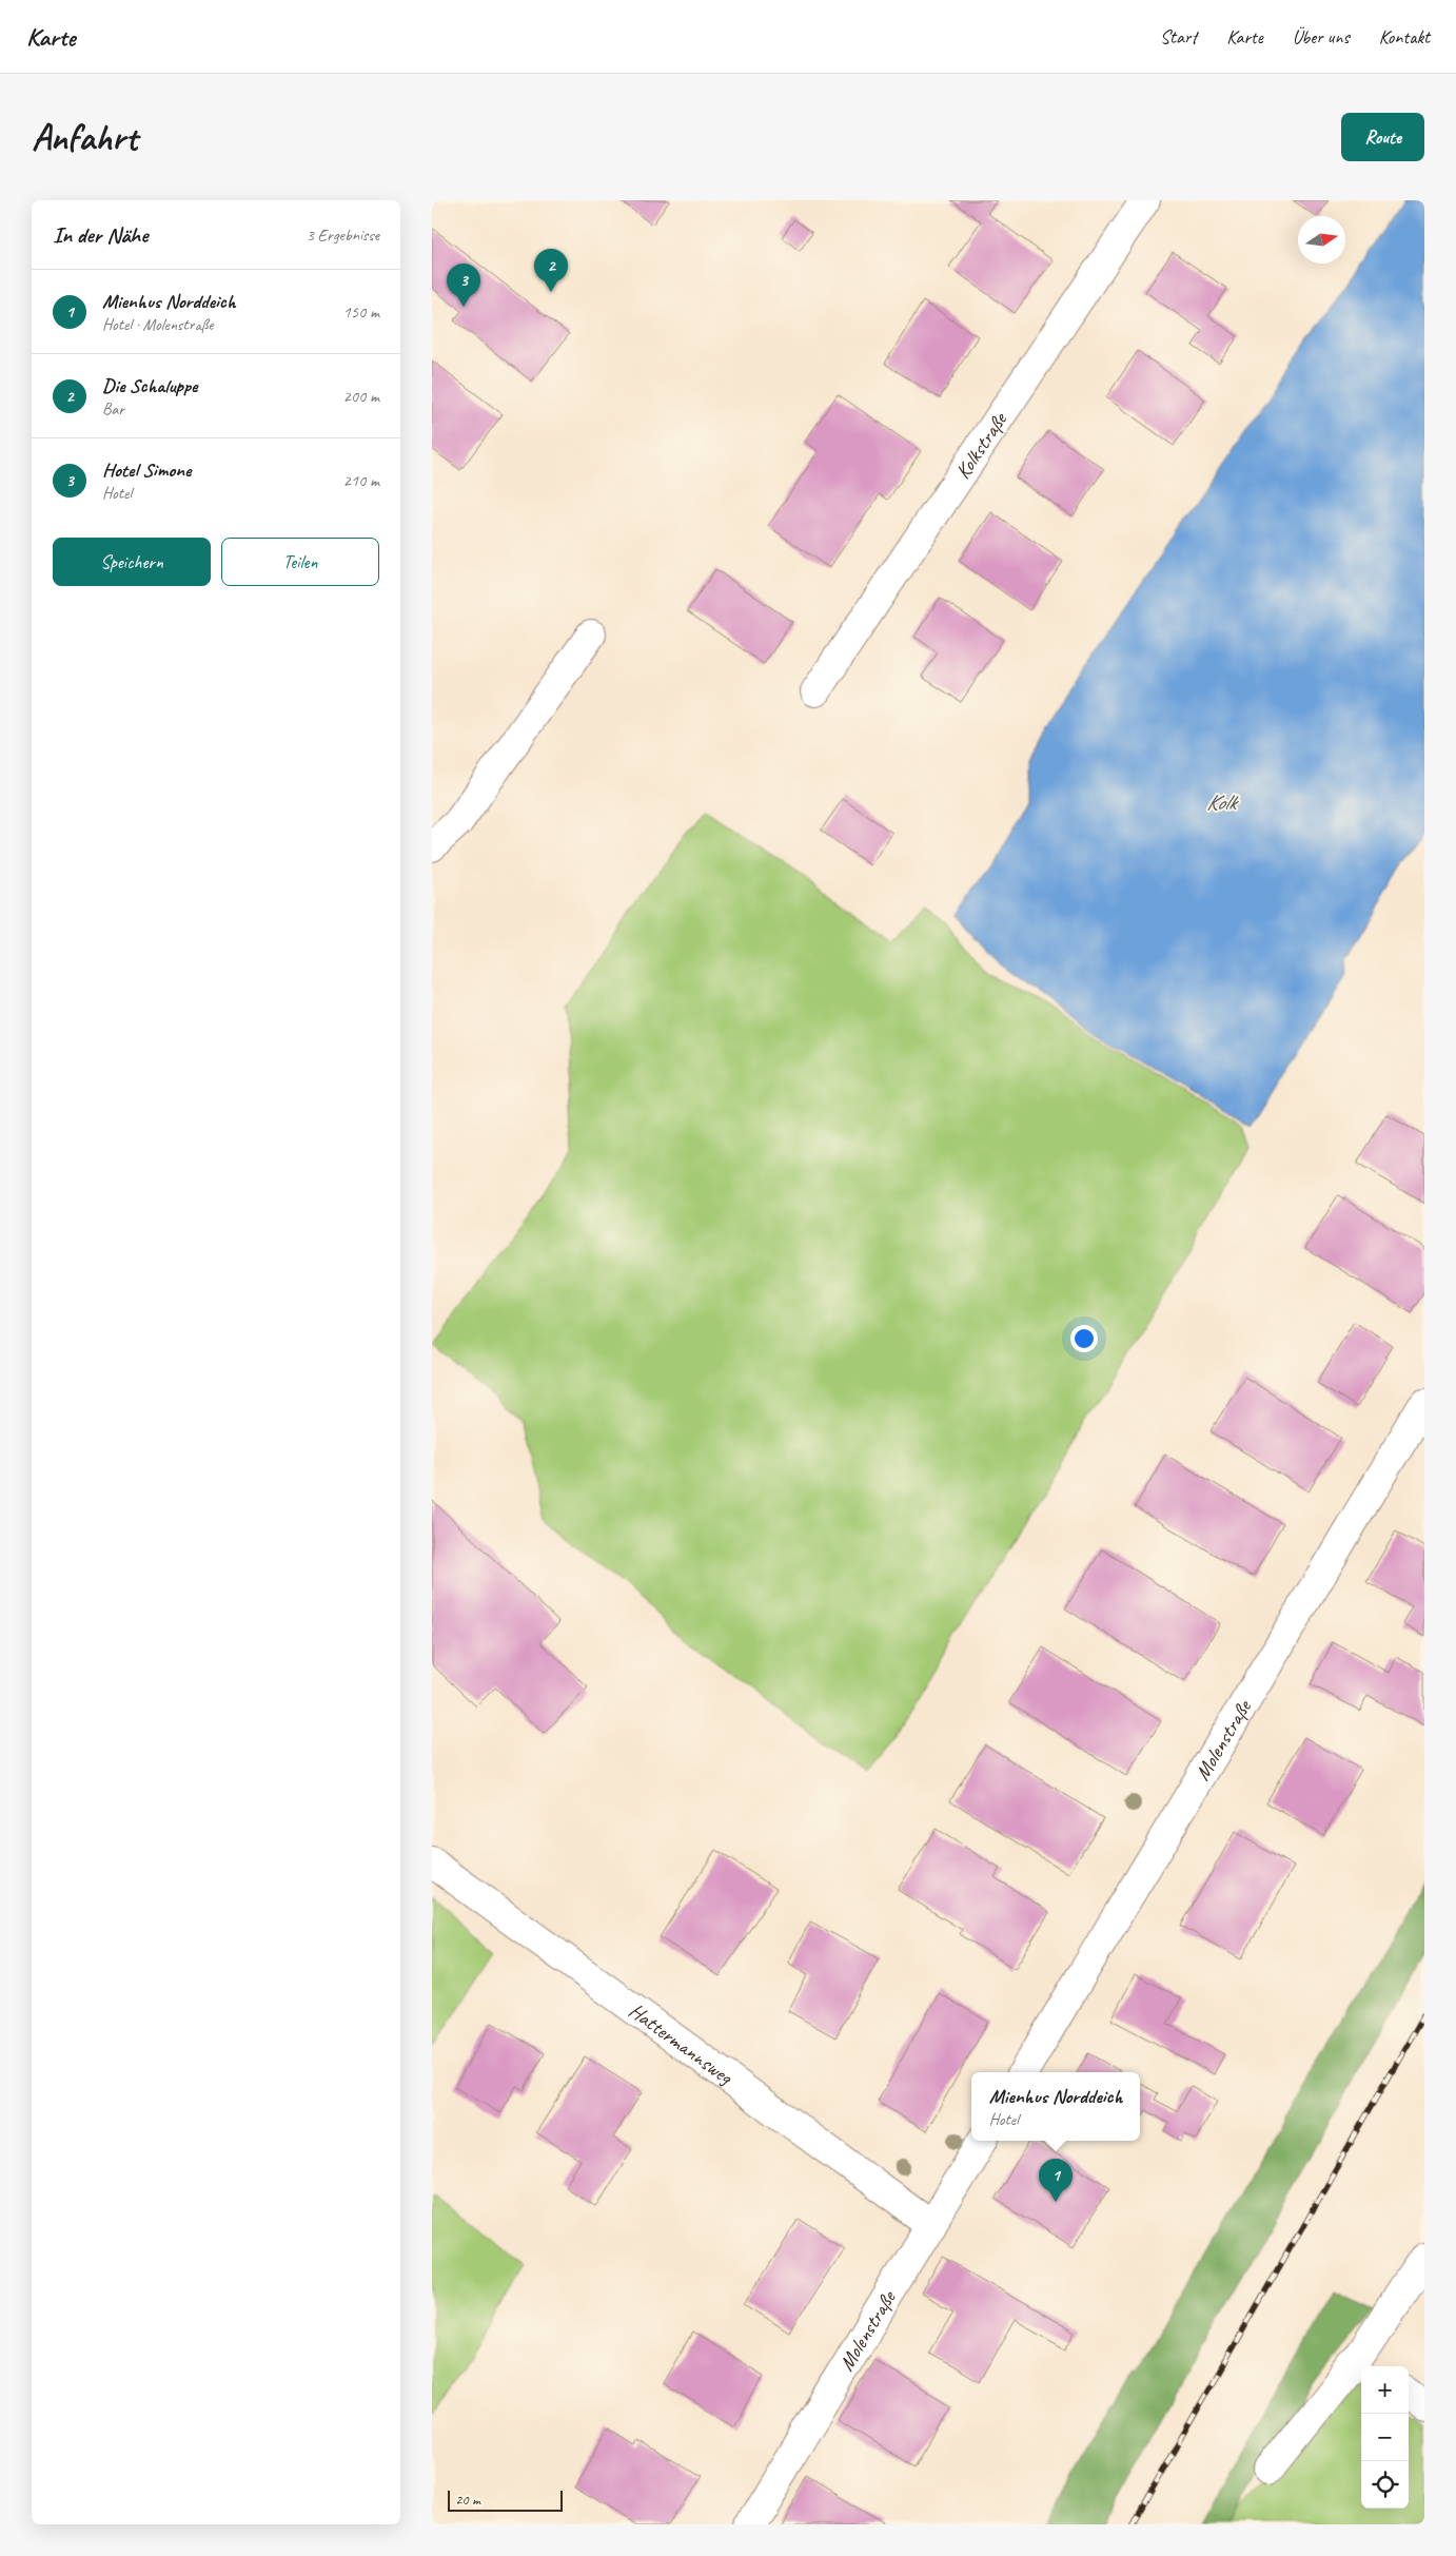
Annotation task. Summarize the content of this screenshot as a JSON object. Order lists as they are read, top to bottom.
{
  "streets": {
    "street": ["Kolkstraße", "Molenstraße", "Hattermannsweg"]
  },
  "crossings": [
    ["Molenstraße", "Hattermannsweg"]
  ],
  "water": ["Kolk"],
  "scale_bar": "20 m",
  "north": "right",
  "page": {
    "header": "Karte",
    "nav": [
      "Start",
      "Karte",
      "Über uns",
      "Kontakt"
    ],
    "buttons": [
      "Route",
      ["Speichern", "Teilen"]
    ],
    "title": "Anfahrt",
    "heading": ["In der Nähe", "3 Ergebnisse"],
    "pins": ["2", "3", "1"],
    "list": [
      {
        "mark": "1",
        "name": "Mienhus Norddeich",
        "note": "Hotel · Molenstraße",
        "value": "150 m"
      },
      {
        "mark": "2",
        "name": "Die Schaluppe",
        "note": "Bar",
        "value": "200 m"
      },
      {
        "mark": "3",
        "name": "Hotel Simone",
        "note": "Hotel",
        "value": "210 m"
      }
    ],
    "popup": ["Mienhus Norddeich", "Hotel"],
    "map_buttons": ["+", "−"],
    "scale": "20 m"
  }
}
